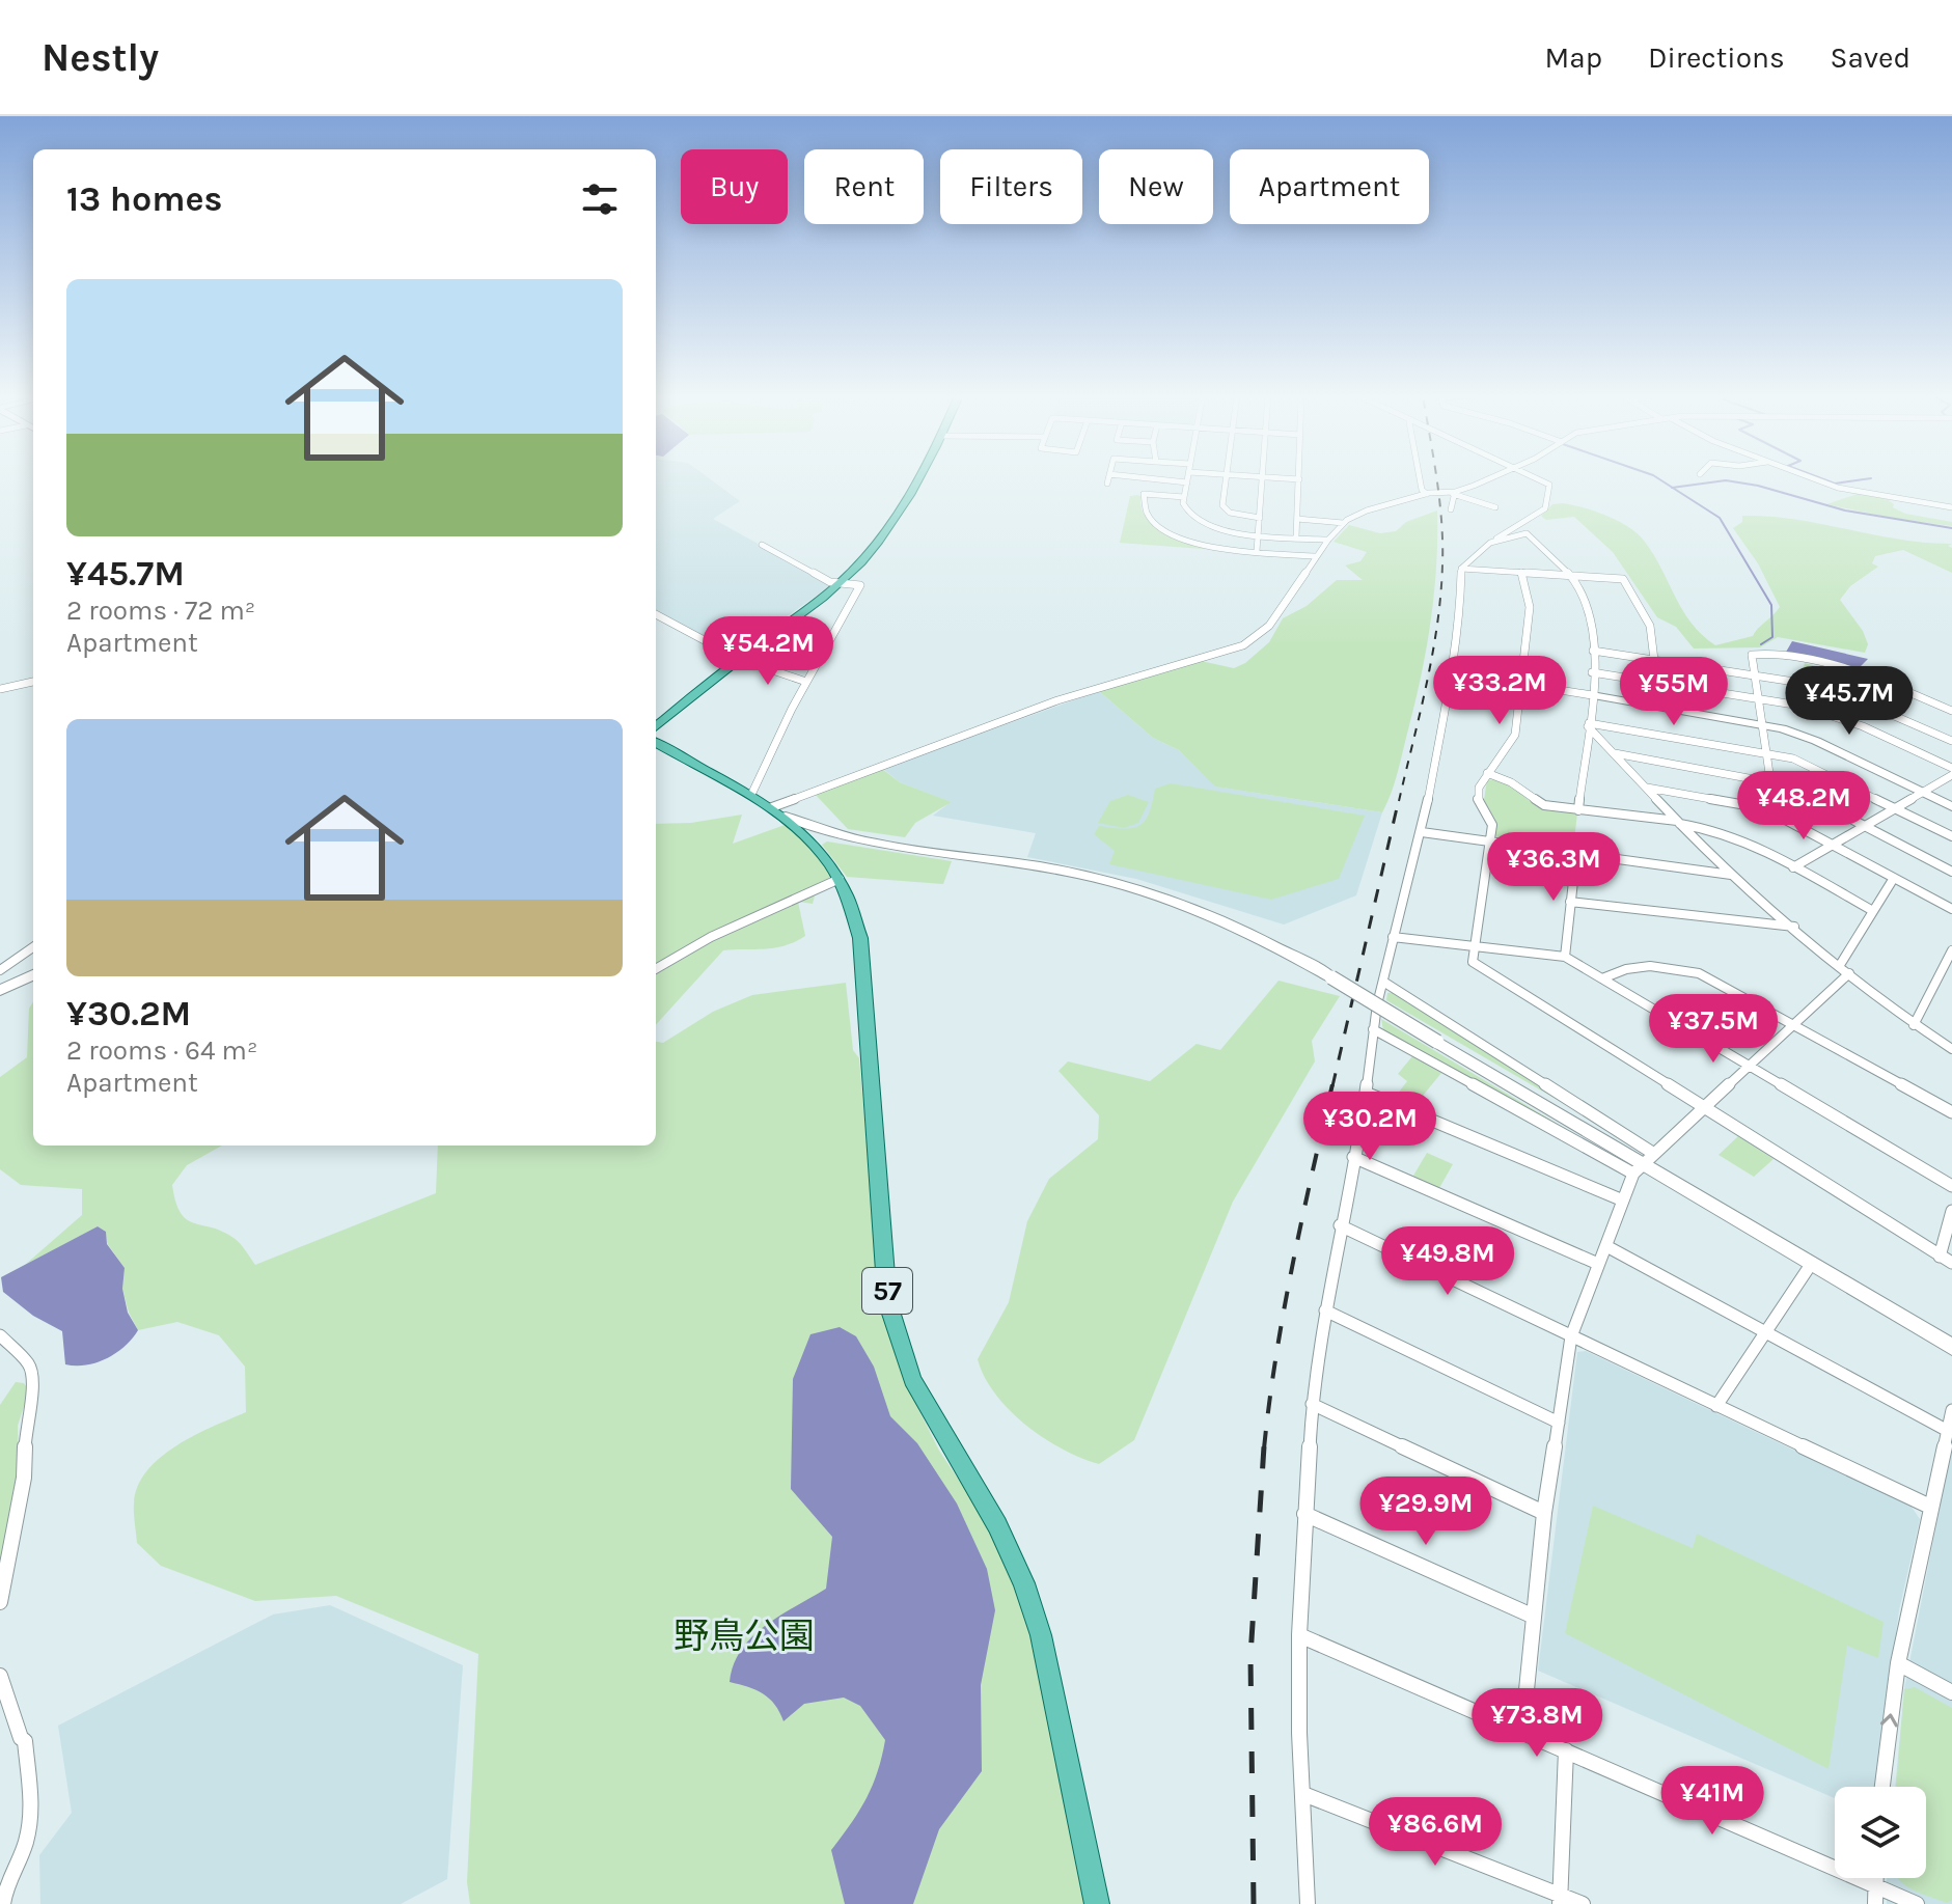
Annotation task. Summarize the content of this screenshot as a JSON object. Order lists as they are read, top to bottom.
{
  "streets": {
    "main road": ["57"]
  },
  "parks": ["野鳥公園"],
  "page": {
    "header": "Nestly",
    "nav": ["Map", "Directions", "Saved"],
    "chip": [
      "Buy",
      "Rent",
      "Filters",
      "New",
      "Apartment"
    ],
    "heading": "13 homes",
    "list": [
      {
        "name": "¥45.7M",
        "note": "2 rooms · 72 m² · Apartment"
      },
      {
        "name": "¥30.2M",
        "note": "2 rooms · 64 m² · Apartment"
      }
    ],
    "price": [
      "¥54.2M",
      "¥33.2M",
      "¥55M",
      "¥45.7M",
      "¥48.2M",
      "¥36.3M",
      "¥37.5M",
      "¥30.2M",
      "¥49.8M",
      "¥29.9M",
      "¥73.8M",
      "¥41M",
      "¥86.6M"
    ]
  }
}
